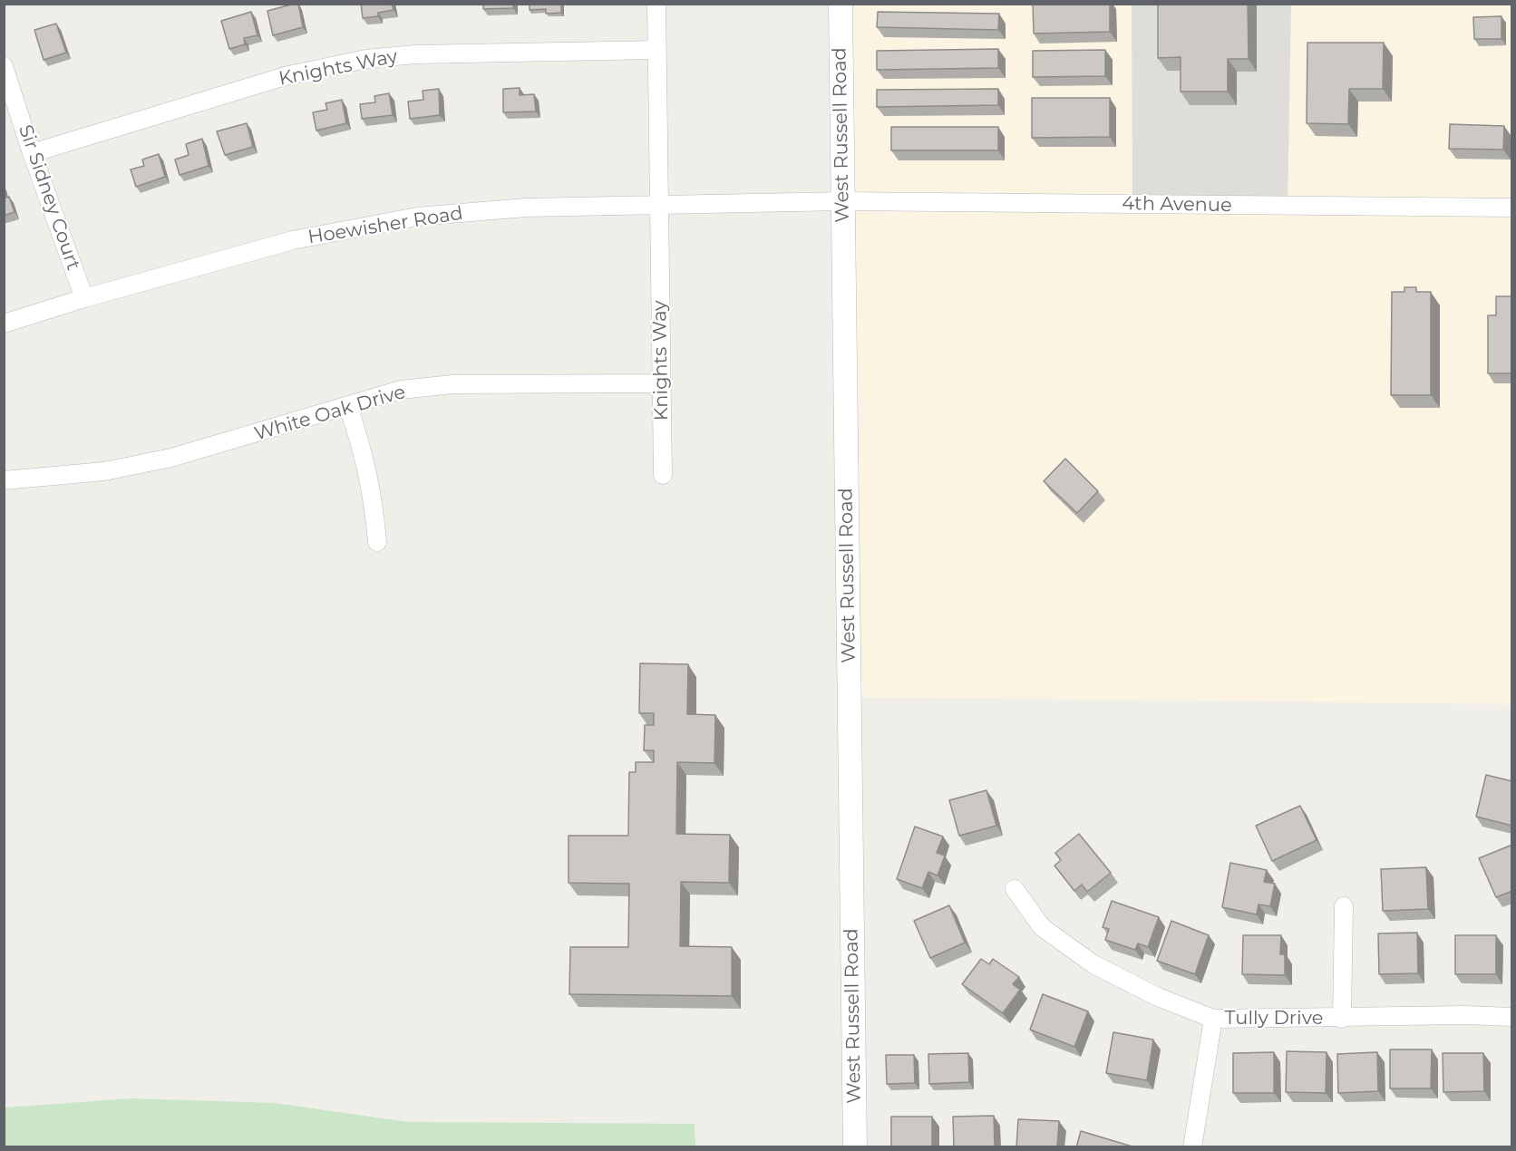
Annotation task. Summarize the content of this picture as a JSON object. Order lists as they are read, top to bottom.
{
  "streets": {
    "street": [
      "Knights Way",
      "West Russell Road",
      "Sir Sidney Court",
      "4th Avenue",
      "Hoewisher Road",
      "White Oak Drive",
      "Tully Drive"
    ]
  },
  "crossings": [
    ["Knights Way", "Sir Sidney Court"],
    ["Knights Way", "Hoewisher Road"],
    ["Knights Way", "White Oak Drive"],
    ["West Russell Road", "4th Avenue"],
    ["West Russell Road", "Hoewisher Road"],
    ["Sir Sidney Court", "Hoewisher Road"],
    ["4th Avenue", "Hoewisher Road"]
  ]
}
